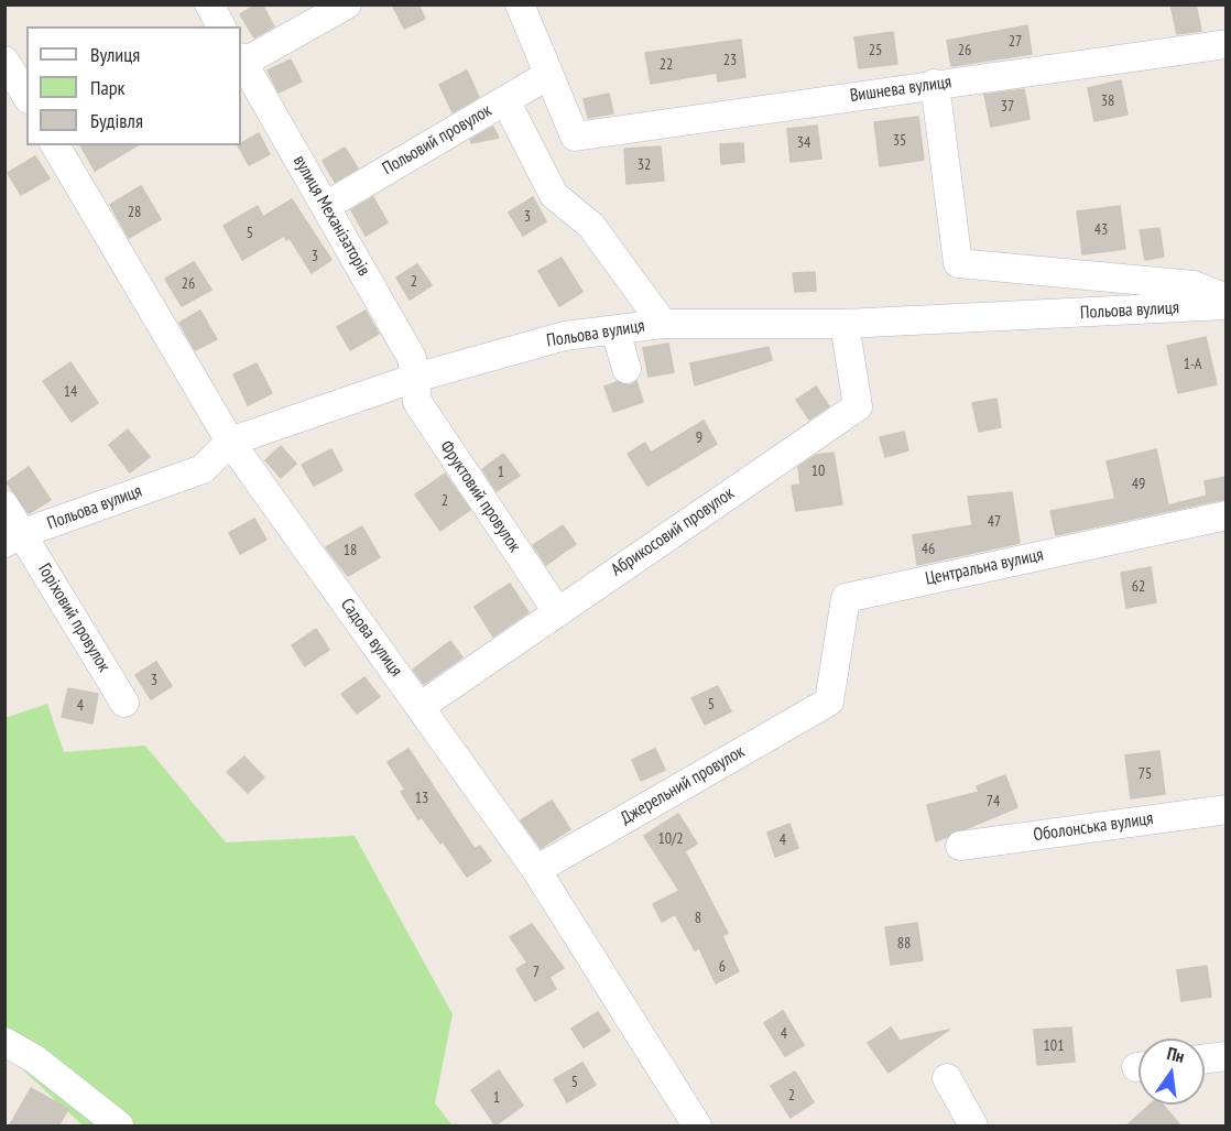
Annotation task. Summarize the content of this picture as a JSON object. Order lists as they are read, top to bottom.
{
  "streets": {
    "street": [
      "Вишнева вулиця",
      "Польовий провулок",
      "вулиця Механізаторів",
      "Польова вулиця",
      "Фруктовий провулок",
      "Абрикосовий провулок",
      "Центральна вулиця",
      "Горіховий провулок",
      "Садова вулиця",
      "Джерельний провулок",
      "Оболонська вулиця"
    ]
  },
  "crossings": [
    ["Вишнева вулиця", "Польовий провулок"],
    ["Вишнева вулиця", "Польова вулиця"],
    ["Польовий провулок", "вулиця Механізаторів"],
    ["вулиця Механізаторів", "Польова вулиця"],
    ["вулиця Механізаторів", "Фруктовий провулок"],
    ["Польова вулиця", "Фруктовий провулок"],
    ["Польова вулиця", "Абрикосовий провулок"],
    ["Польова вулиця", "Горіховий провулок"],
    ["Польова вулиця", "Садова вулиця"],
    ["Фруктовий провулок", "Абрикосовий провулок"],
    ["Абрикосовий провулок", "Садова вулиця"],
    ["Центральна вулиця", "Джерельний провулок"],
    ["Садова вулиця", "Джерельний провулок"]
  ],
  "house_numbers": [
    "27",
    "25",
    "26",
    "23",
    "22",
    "38",
    "37",
    "35",
    "34",
    "32",
    "28",
    "3",
    "43",
    "5",
    "3",
    "2",
    "26",
    "1-А",
    "14",
    "9",
    "10",
    "1",
    "49",
    "2",
    "47",
    "46",
    "18",
    "62",
    "3",
    "5",
    "4",
    "75",
    "13",
    "74",
    "10/2",
    "4",
    "8",
    "88",
    "6",
    "7",
    "4",
    "101",
    "5",
    "2",
    "1"
  ],
  "legend": ["Вулиця", "Парк", "Будівля"],
  "north": "top"
}
